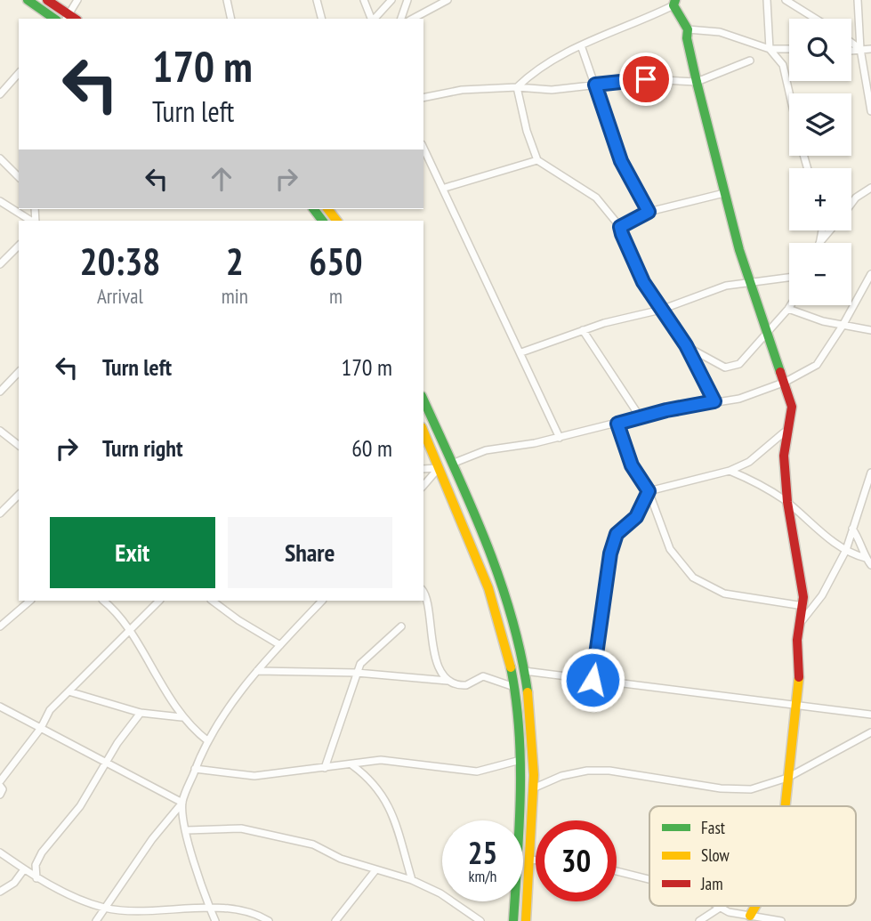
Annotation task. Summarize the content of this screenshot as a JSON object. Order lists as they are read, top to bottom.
{
  "legend": ["Fast", "Slow", "Jam"],
  "page": {
    "map_buttons": ["+", "−"],
    "turn": ["170 m", "Turn left"],
    "eta": [
      "20:38",
      "Arrival",
      "2",
      "min",
      "650",
      "m"
    ],
    "list": [
      {
        "name": "Turn left",
        "value": "170 m"
      },
      {
        "name": "Turn right",
        "value": "60 m"
      }
    ],
    "buttons": ["Exit", "Share"],
    "speed": "25 km/h",
    "limit": "30"
  }
}
